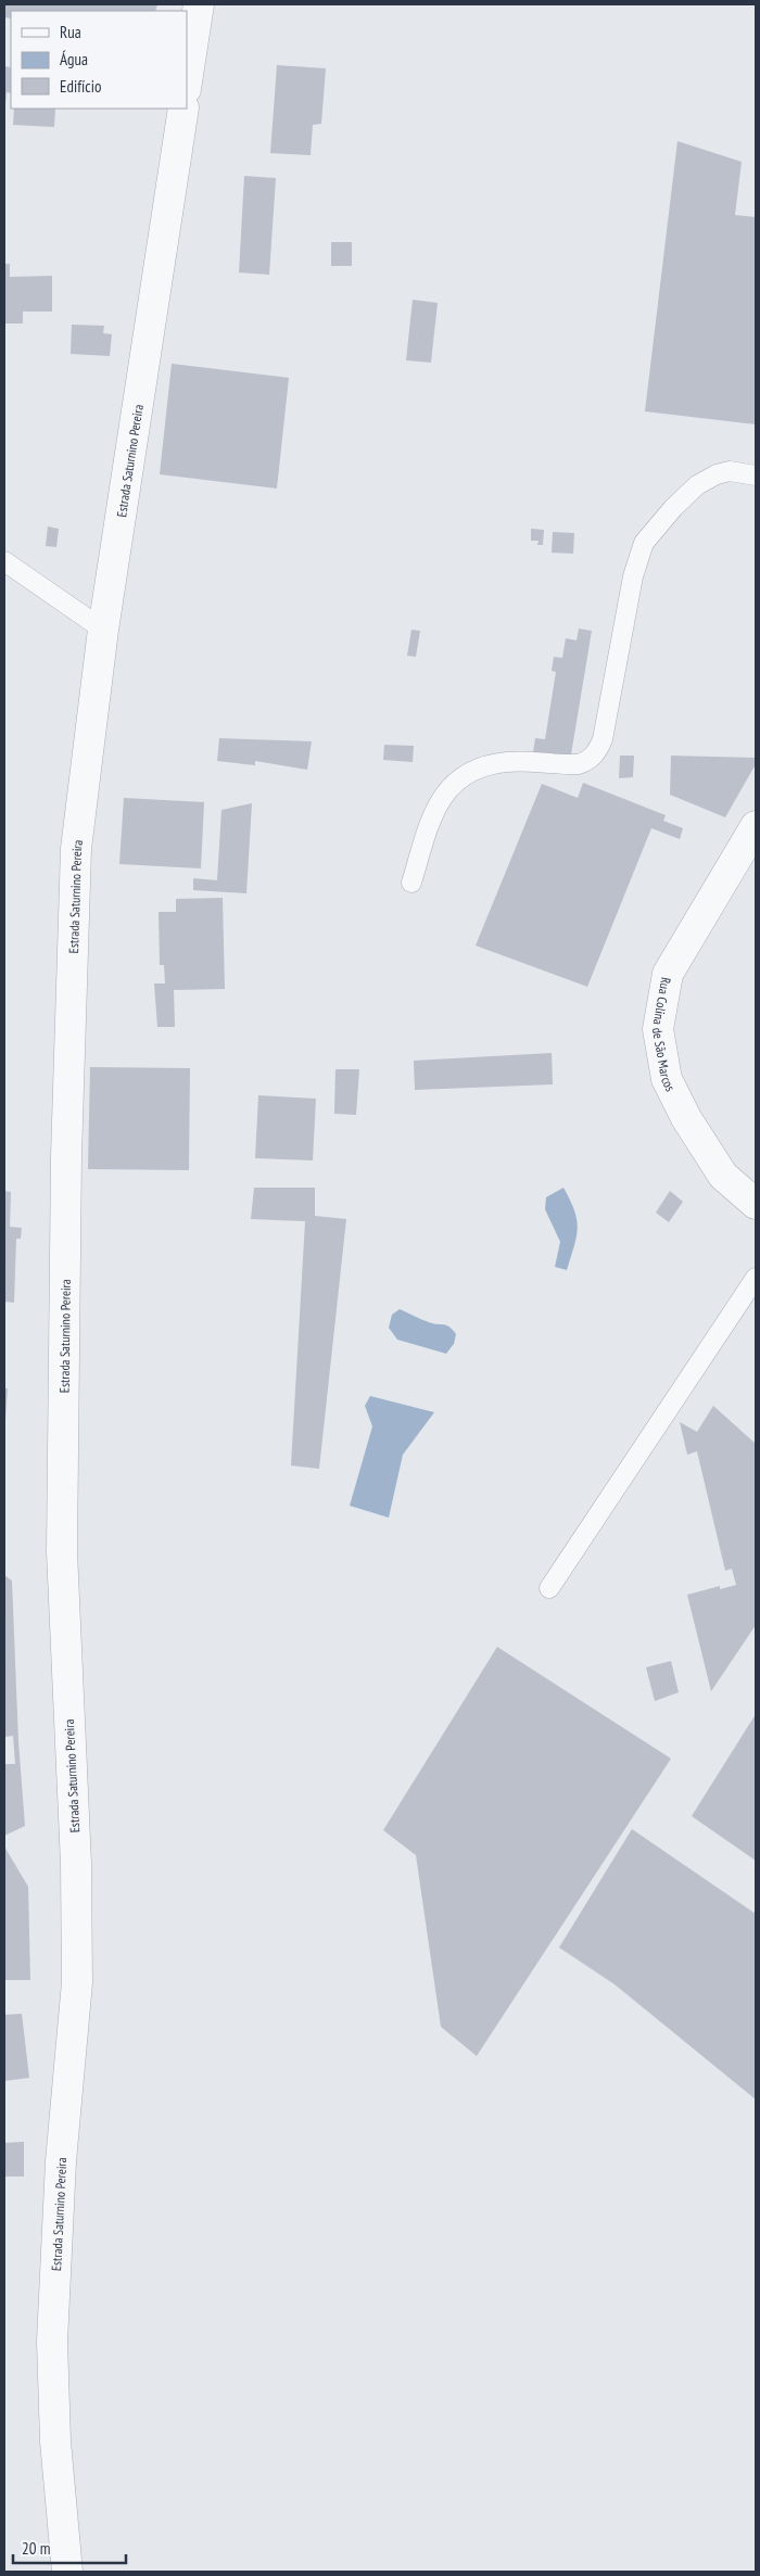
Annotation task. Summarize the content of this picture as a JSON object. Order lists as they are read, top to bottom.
{
  "streets": {
    "street": ["Estrada Saturnino Pereira", "Rua Colina de São Marcos"]
  },
  "legend": ["Rua", "Água", "Edifício"],
  "scale_bar": "20 m"
}
